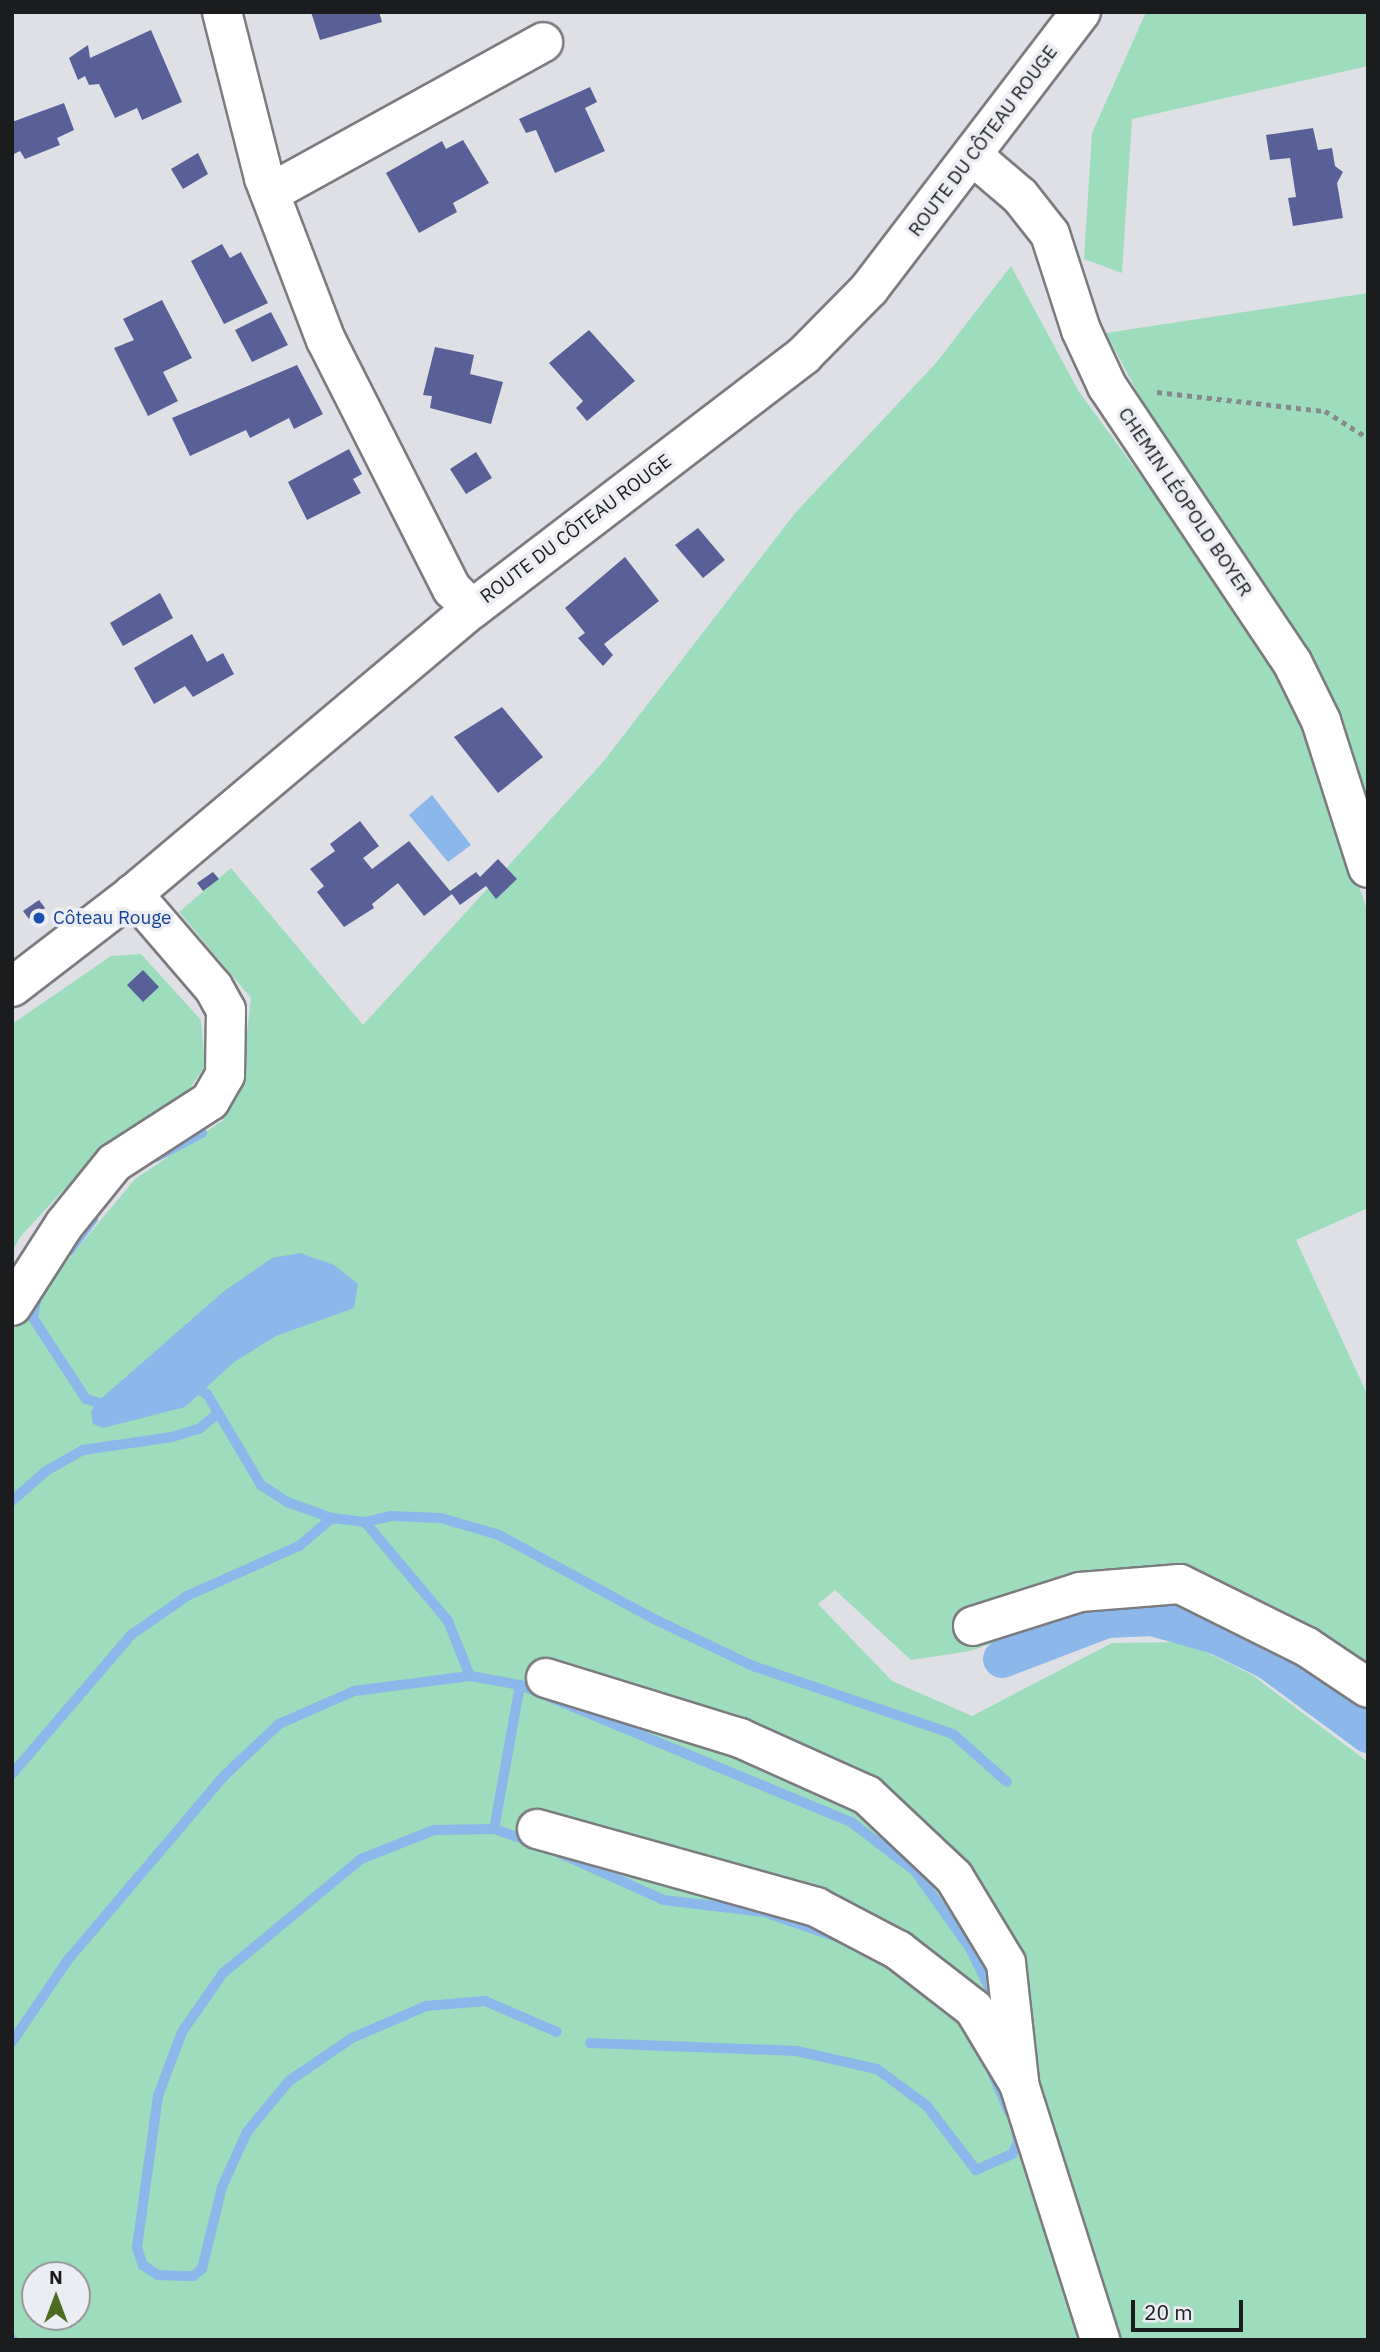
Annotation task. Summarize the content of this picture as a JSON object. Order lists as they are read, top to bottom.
{
  "streets": {
    "street": ["ROUTE DU CÔTEAU ROUGE", "CHEMIN LÉOPOLD BOYER"]
  },
  "crossings": [
    ["ROUTE DU CÔTEAU ROUGE", "CHEMIN LÉOPOLD BOYER"]
  ],
  "places": ["Côteau Rouge"],
  "scale_bar": "20 m",
  "north": "top"
}
